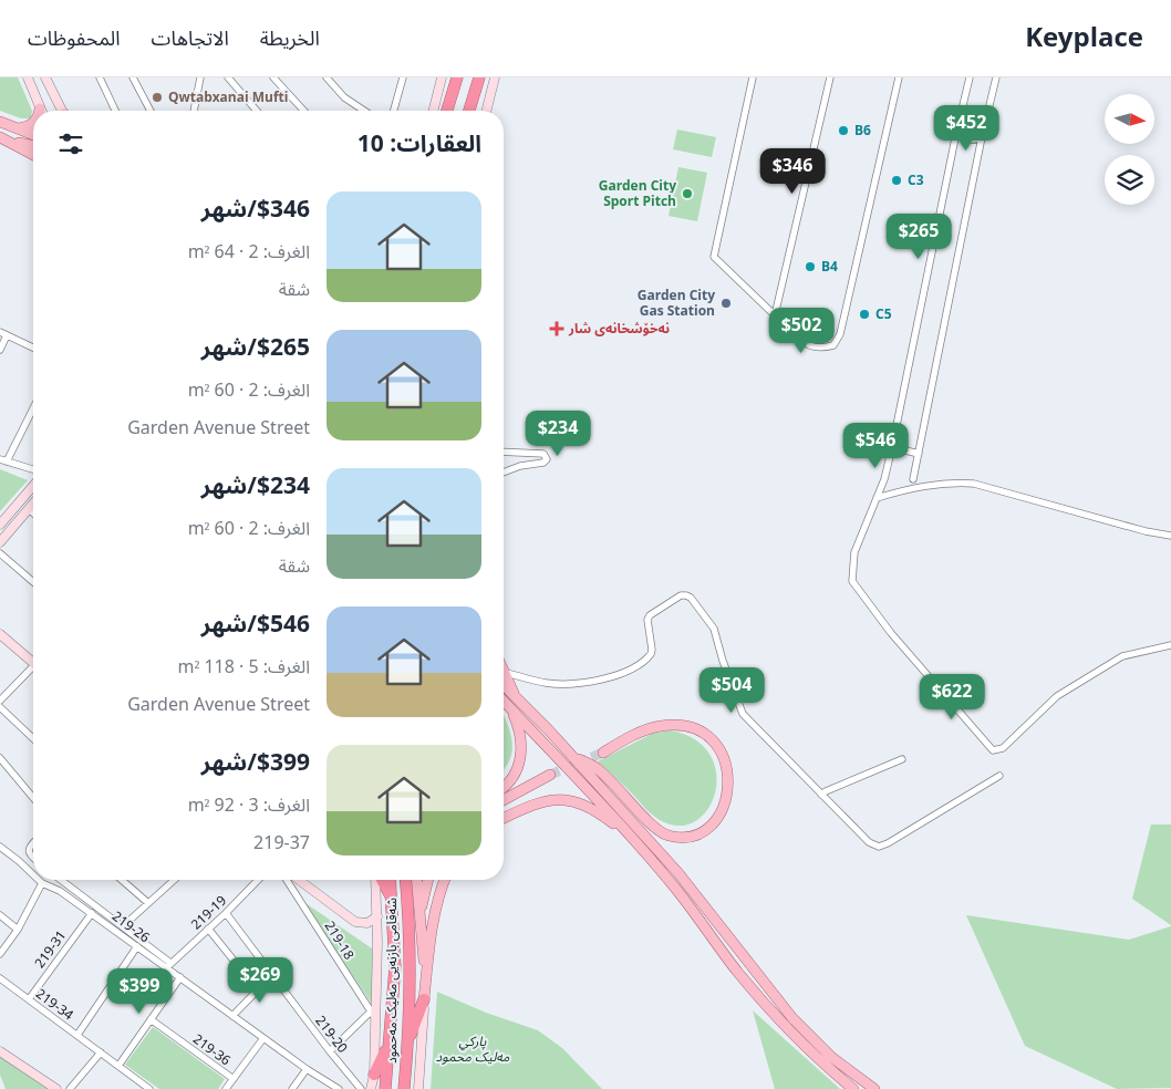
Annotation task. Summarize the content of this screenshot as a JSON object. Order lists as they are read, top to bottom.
{
  "streets": {
    "highway": ["شەقامی بازنەیی مەلیک مەحمود"],
    "street": [
      "219-19",
      "219-26",
      "219-18",
      "219-31",
      "219-34",
      "219-20",
      "219-36"
    ]
  },
  "crossings": [
    ["219-19", "219-26"],
    ["219-19", "219-20"],
    ["219-26", "219-31"],
    ["219-31", "219-34"]
  ],
  "parks": ["پارکي مەليک محمود"],
  "places": {
    "other": [
      "Qwtabxanai Mufti",
      "B6",
      "C3",
      "Garden City Sport Pitch",
      "B4",
      "Garden City Gas Station",
      "C5"
    ],
    "health": ["نەخۆشخانەی شار"]
  },
  "north": "right",
  "page": {
    "header": "Keyplace",
    "nav": ["الخريطة", "الاتجاهات", "المحفوظات"],
    "price": [
      "$452",
      "$346",
      "$265",
      "$502",
      "$234",
      "$546",
      "$504",
      "$622",
      "$269",
      "$399"
    ],
    "heading": "العقارات: 10",
    "list": [
      {
        "name": "$346/شهر",
        "note": "الغرف: 2 · 64 m² · شقة"
      },
      {
        "name": "$265/شهر",
        "note": "الغرف: 2 · 60 m² · Garden Avenue Street"
      },
      {
        "name": "$234/شهر",
        "note": "الغرف: 2 · 60 m² · شقة"
      },
      {
        "name": "$546/شهر",
        "note": "الغرف: 5 · 118 m² · Garden Avenue Street"
      },
      {
        "name": "$399/شهر",
        "note": "الغرف: 3 · 92 m² · 219-37"
      }
    ]
  }
}
